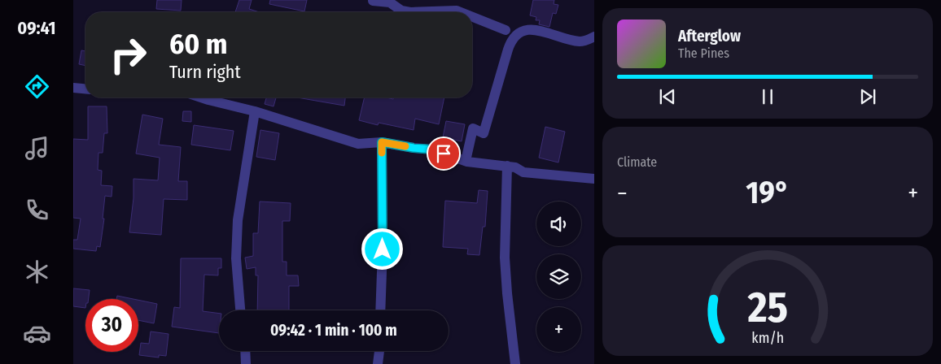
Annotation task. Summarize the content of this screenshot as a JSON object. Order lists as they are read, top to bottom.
{
  "page": {
    "tabs": "09:41",
    "turn": ["60 m", "Turn right"],
    "song": ["Afterglow", "The Pines"],
    "tile": "Climate",
    "heat": ["−", "19°", "+"],
    "map_buttons": "+",
    "limit": "30",
    "trip": "09:42 · 1 min · 100 m",
    "gauge": ["25", "km/h"]
  }
}
